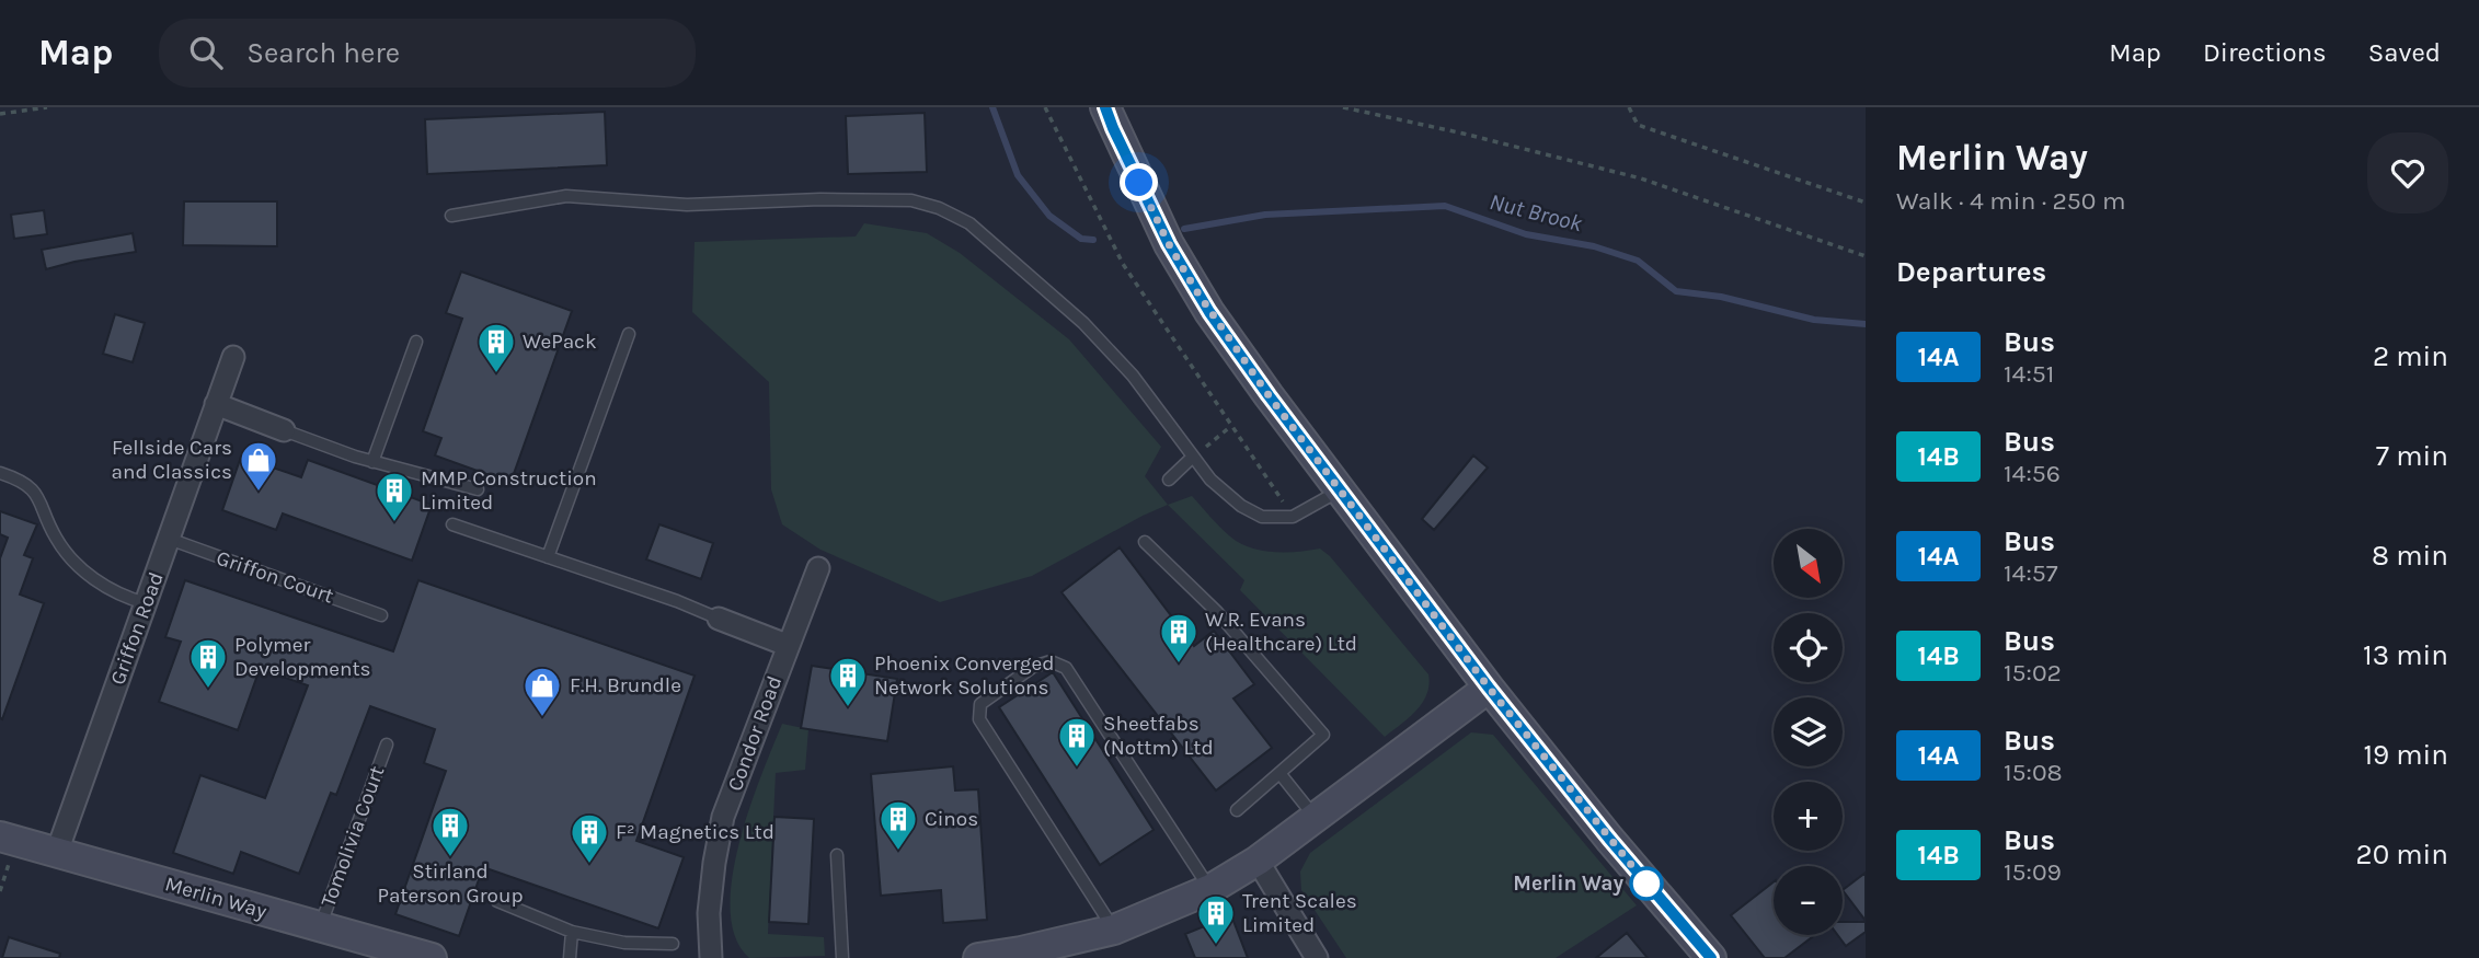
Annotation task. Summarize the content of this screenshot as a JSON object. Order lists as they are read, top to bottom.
{
  "streets": {
    "street": ["Griffon Road", "Condor Road", "Merlin Way"],
    "lane": ["Griffon Court", "Tomolivia Court"]
  },
  "crossings": [
    ["Griffon Court", "Griffon Road"],
    ["Griffon Road", "Merlin Way"],
    ["Tomolivia Court", "Merlin Way"]
  ],
  "water": ["Nut Brook"],
  "places": {
    "building": [
      "WePack",
      "MMP Construction Limited",
      "W.R. Evans (Healthcare) Ltd",
      "Polymer Developments",
      "Phoenix Converged Network Solutions",
      "Sheetfabs (Nottm) Ltd",
      "Cinos",
      "Stirland Paterson Group",
      "F² Magnetics Ltd",
      "Trent Scales Limited"
    ],
    "shop": ["Fellside Cars and Classics", "F.H. Brundle"],
    "other": ["Merlin Way"]
  },
  "lines": ["bus line 14A"],
  "north": "bottom right",
  "page": {
    "header": "Map",
    "search": "Search here",
    "nav": ["Map", "Directions", "Saved"],
    "heading": [
      ["Merlin Way", "Walk · 4 min · 250 m"],
      "Departures"
    ],
    "list": [
      {
        "mark": "14A",
        "name": "Bus",
        "note": "14:51",
        "value": "2 min"
      },
      {
        "mark": "14B",
        "name": "Bus",
        "note": "14:56",
        "value": "7 min"
      },
      {
        "mark": "14A",
        "name": "Bus",
        "note": "14:57",
        "value": "8 min"
      },
      {
        "mark": "14B",
        "name": "Bus",
        "note": "15:02",
        "value": "13 min"
      },
      {
        "mark": "14A",
        "name": "Bus",
        "note": "15:08",
        "value": "19 min"
      },
      {
        "mark": "14B",
        "name": "Bus",
        "note": "15:09",
        "value": "20 min"
      }
    ],
    "map_buttons": ["+", "−"]
  }
}
